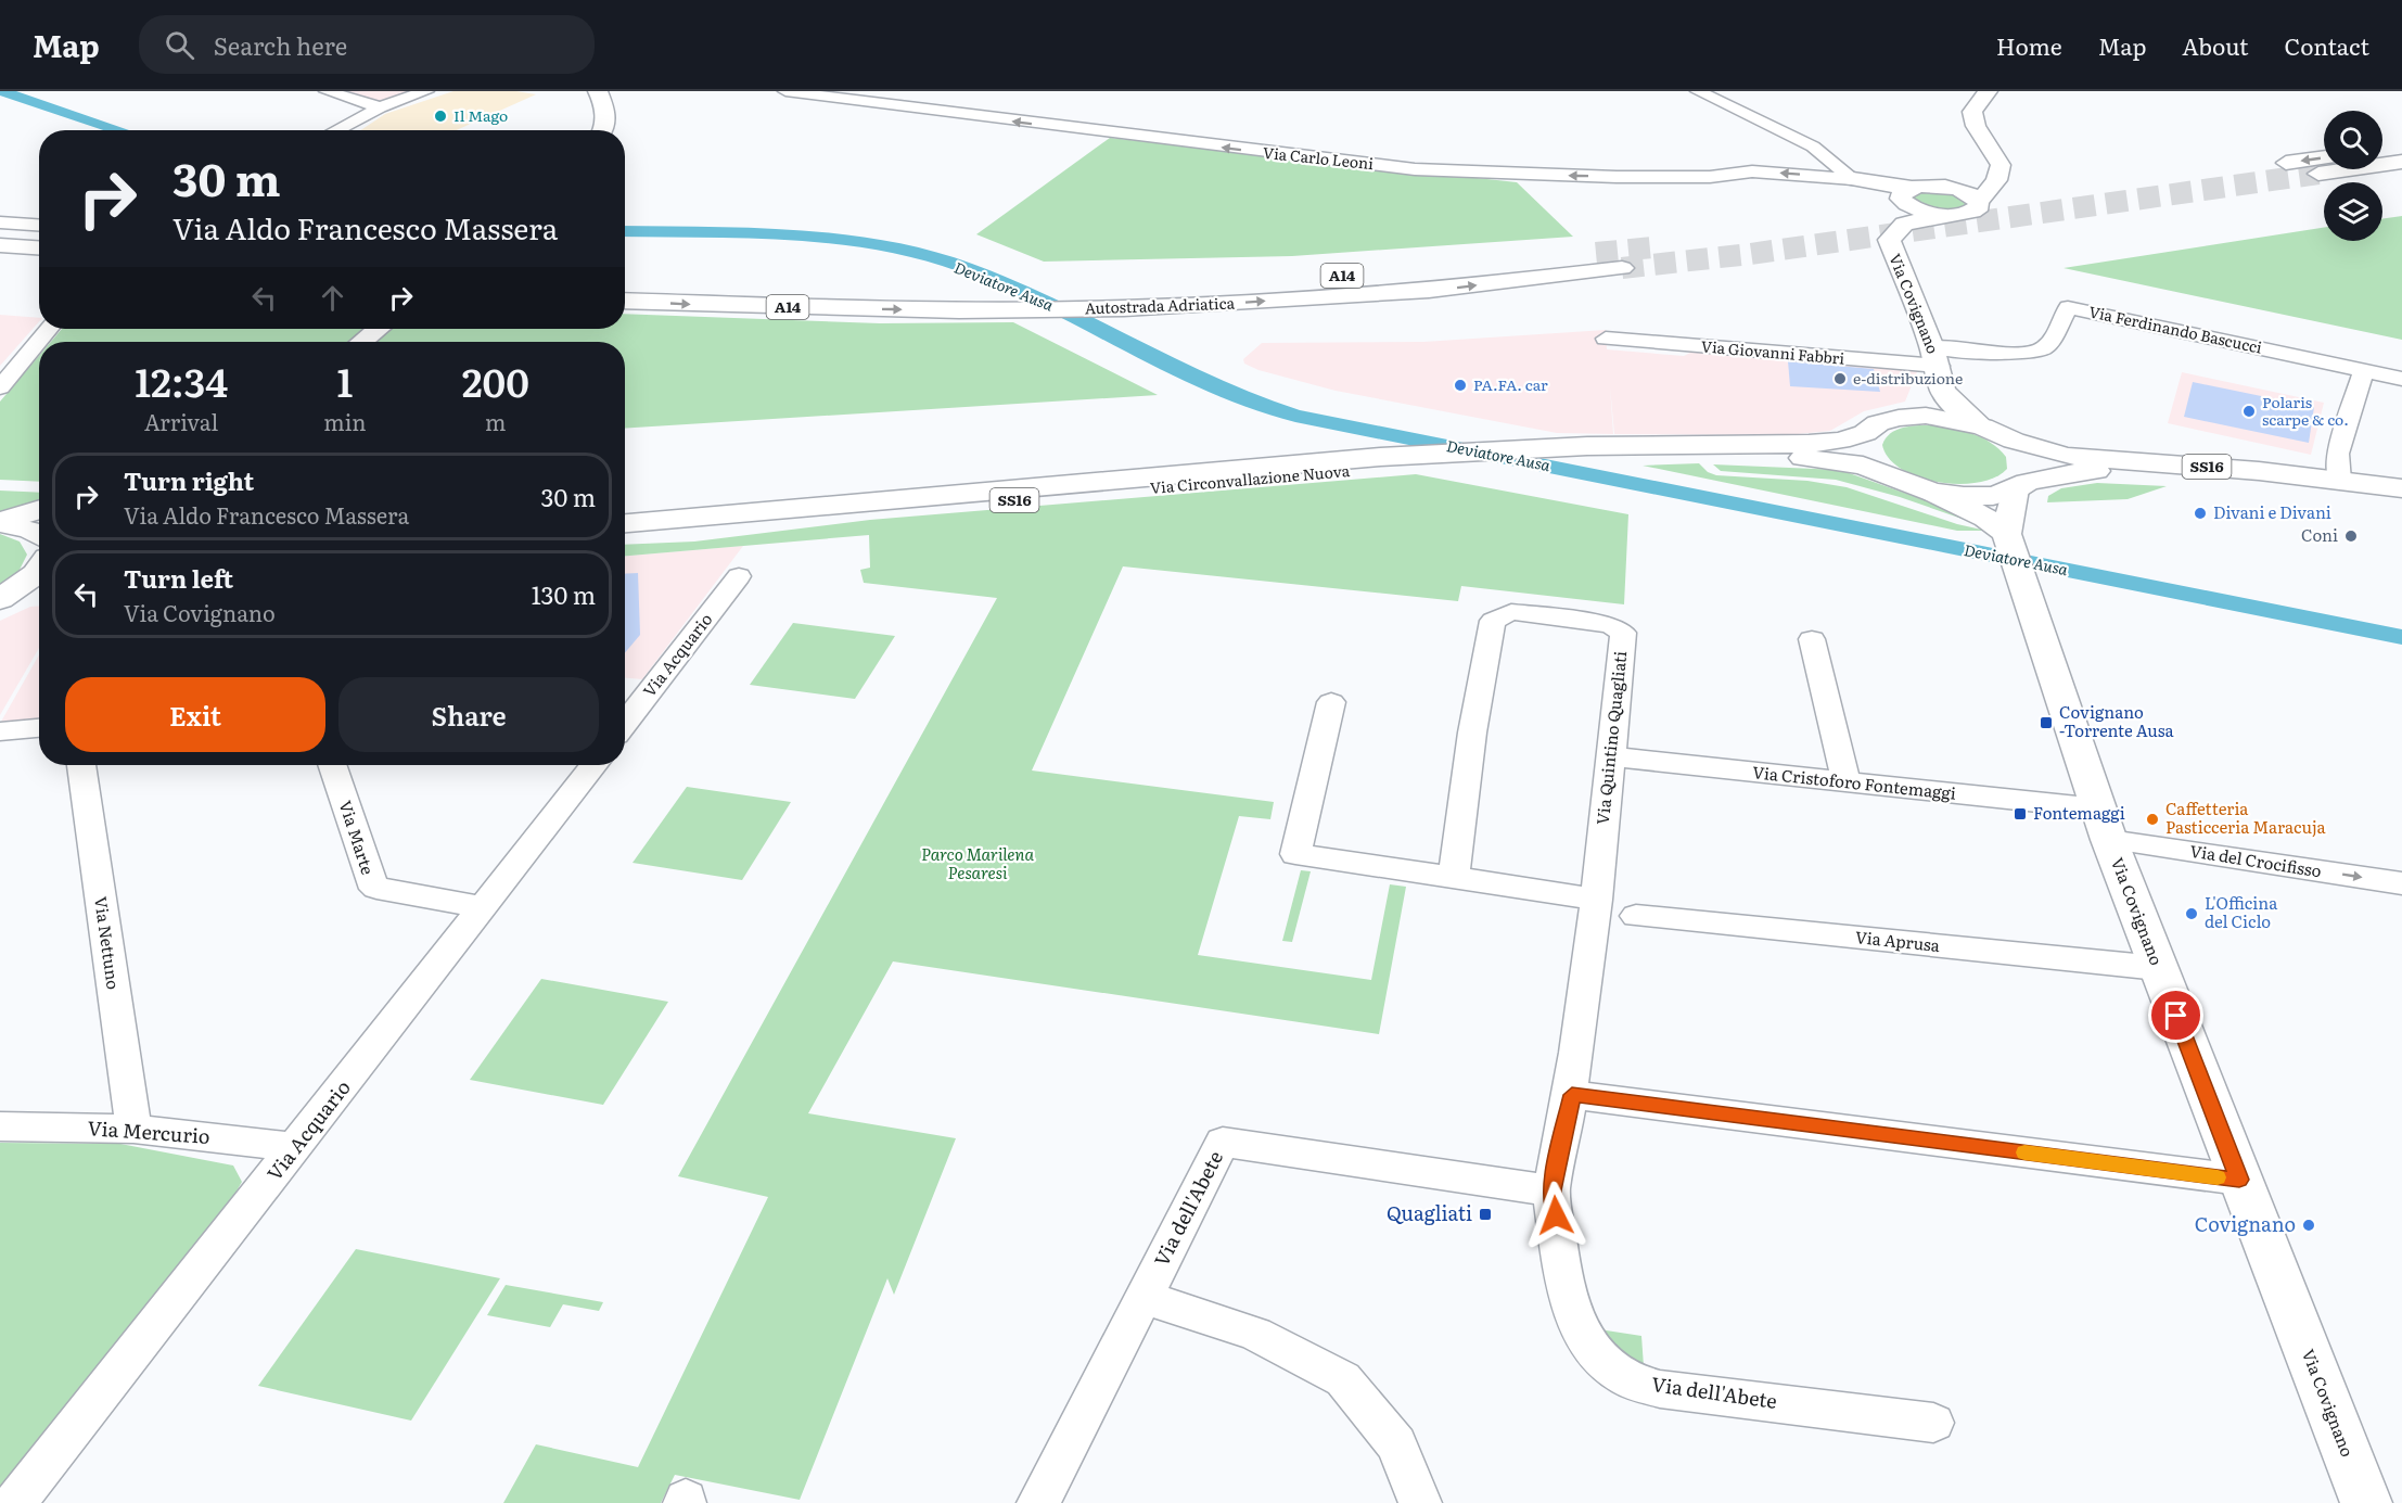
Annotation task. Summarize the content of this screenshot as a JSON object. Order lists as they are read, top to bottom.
{
  "streets": {
    "main road": [
      "A14",
      "Via Covignano",
      "Autostrada Adriatica",
      "SS16",
      "Via Circonvallazione Nuova"
    ],
    "street": [
      "Via Carlo Leoni",
      "Via Ferdinando Bascucci",
      "Via Giovanni Fabbri",
      "Via Acquario",
      "Via Quintino Quagliati",
      "Via Cristoforo Fontemaggi",
      "Via Marte",
      "Via del Crocifisso",
      "Via Aprusa",
      "Via Nettuno",
      "Via Mercurio",
      "Via dell'Abete"
    ]
  },
  "crossings": [
    ["Via Covignano", "Via Ferdinando Bascucci"],
    ["Via Covignano", "Via Giovanni Fabbri"],
    ["Via Covignano", "Via Circonvallazione Nuova"],
    ["Via Covignano", "Via Cristoforo Fontemaggi"],
    ["Via Covignano", "Via del Crocifisso"],
    ["Via Covignano", "Via Aprusa"],
    ["Via Ferdinando Bascucci", "Via Giovanni Fabbri"],
    ["Via Acquario", "Via Marte"],
    ["Via Acquario", "Via Mercurio"],
    ["Via Quintino Quagliati", "Via Cristoforo Fontemaggi"],
    ["Via Quintino Quagliati", "Via dell'Abete"],
    ["Via Cristoforo Fontemaggi", "Via del Crocifisso"],
    ["Via Nettuno", "Via Mercurio"]
  ],
  "one_way": ["Via Carlo Leoni", "Via del Crocifisso"],
  "water": ["Deviatore Ausa"],
  "parks": ["Parco Marilena Pesaresi"],
  "places": {
    "other": [
      "Il Mago",
      "e-distribuzione",
      "PA.FA. car",
      "Polaris scarpe & co.",
      "Divani e Divani",
      "Coni",
      "Caffetteria Pasticceria Maracuja",
      "L'Officina del Ciclo",
      "Covignano"
    ],
    "transit": ["Covignano -Torrente Ausa", "Fontemaggi", "Quagliati"]
  },
  "page": {
    "header": "Map",
    "search": "Search here",
    "nav": [
      "Home",
      "Map",
      "About",
      "Contact"
    ],
    "turn": ["30 m", "Via Aldo Francesco Massera"],
    "eta": [
      "12:34",
      "Arrival",
      "1",
      "min",
      "200",
      "m"
    ],
    "list": [
      {
        "name": "Turn right",
        "note": "Via Aldo Francesco Massera",
        "value": "30 m"
      },
      {
        "name": "Turn left",
        "note": "Via Covignano",
        "value": "130 m"
      }
    ],
    "buttons": ["Exit", "Share"]
  }
}
